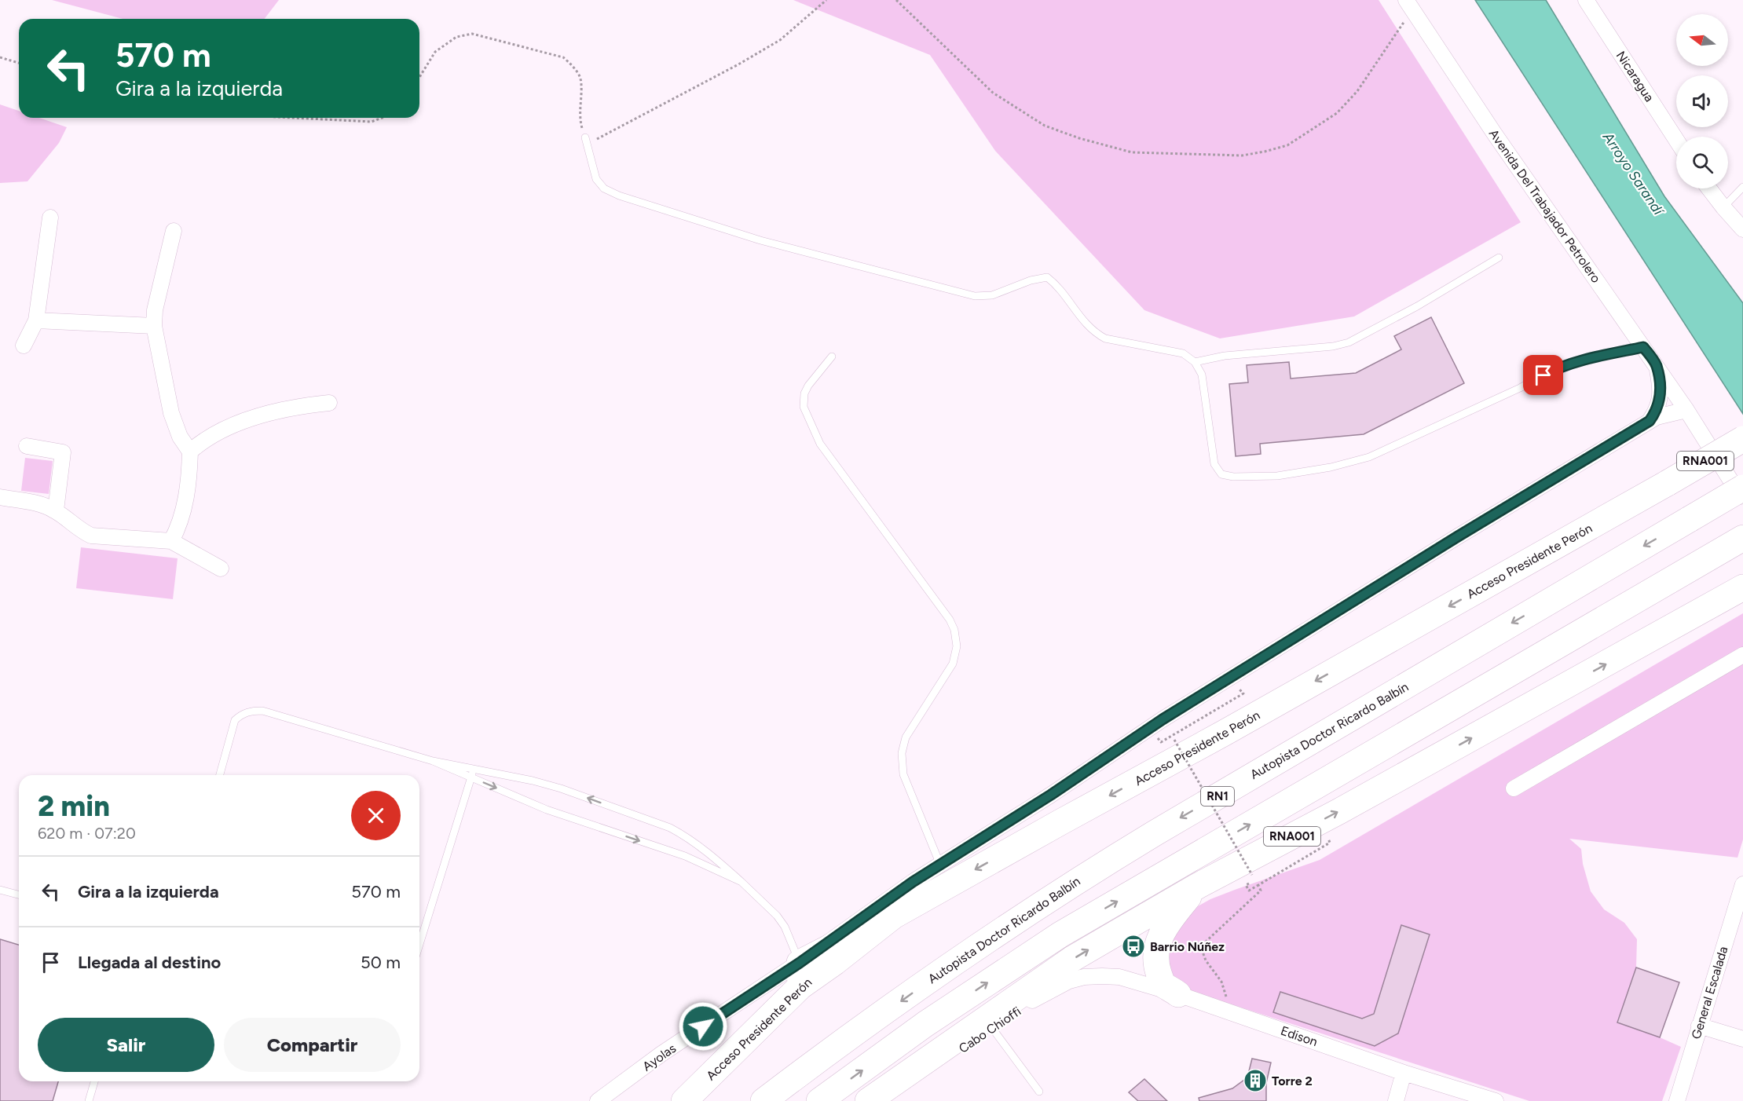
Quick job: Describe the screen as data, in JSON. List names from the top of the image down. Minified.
{"streets":{"highway":["RNA001","Acceso Presidente Perón","Autopista Doctor Ricardo Balbín","RN1"],"street":["Nicaragua","Avenida Del Trabajador Petrolero","General Escalada","Cabo Chioffi","Edison","Ayolas"]},"crossings":[["Avenida Del Trabajador Petrolero","Ayolas"],["Acceso Presidente Perón","Ayolas"],["Cabo Chioffi","Edison"]],"water":["Arroyo Sarandí"],"places":{"bus stop":["Barrio Núñez"],"building":["Torre 2"]},"north":"left","page":{"turn":["570 m","Gira a la izquierda"],"heading":["2 min","620 m · 07:20"],"list":[{"name":"Gira a la izquierda","value":"570 m"},{"name":"Llegada al destino","value":"50 m"}],"buttons":["Salir","Compartir"]}}
